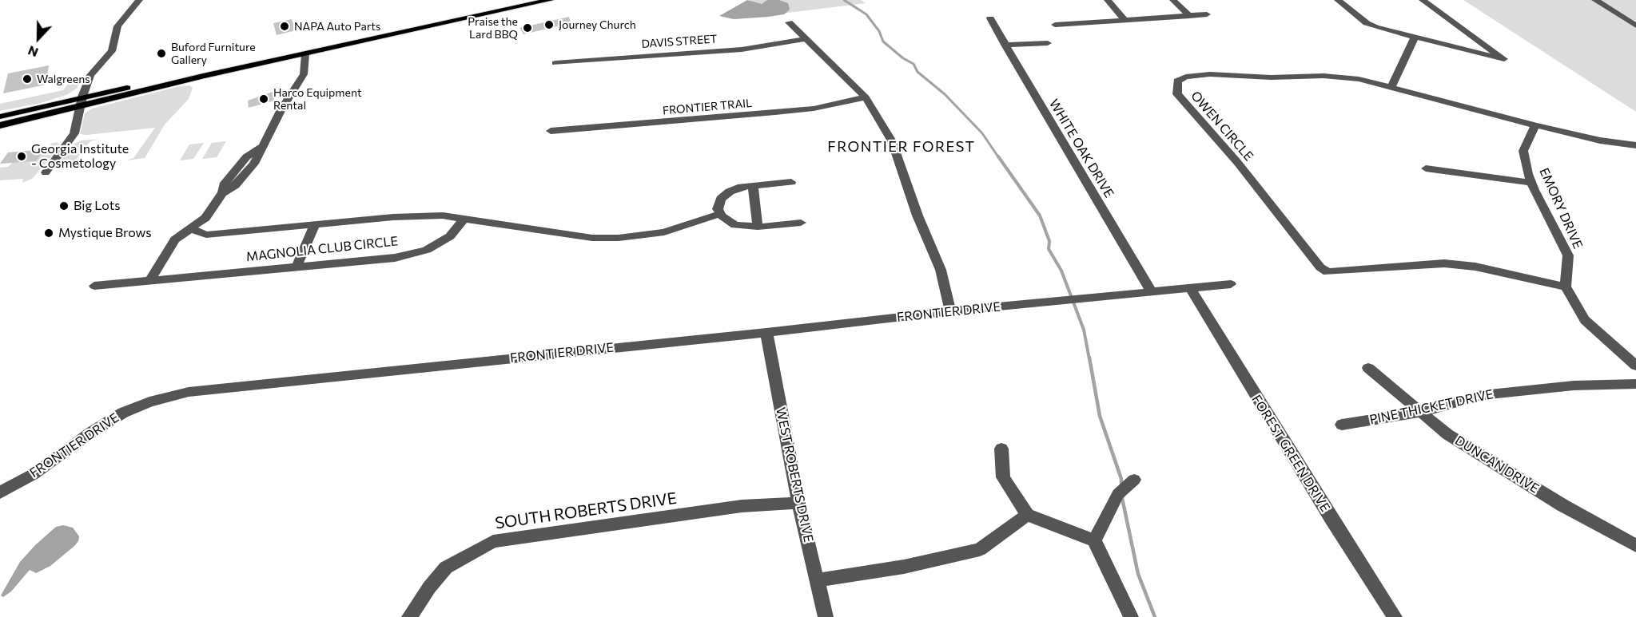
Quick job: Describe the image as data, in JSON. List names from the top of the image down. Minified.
{"streets":{"street":["DAVIS STREET","FRONTIER TRAIL","OWEN CIRCLE","WHITE OAK DRIVE","EMORY DRIVE","MAGNOLIA CLUB CIRCLE","FRONTIER DRIVE","PINE THICKET DRIVE","FOREST GREEN DRIVE","DUNCAN DRIVE","WEST ROBERTS DRIVE","SOUTH ROBERTS DRIVE"]},"crossings":[["OWEN CIRCLE","EMORY DRIVE"],["WHITE OAK DRIVE","FRONTIER DRIVE"],["FRONTIER DRIVE","FOREST GREEN DRIVE"],["FRONTIER DRIVE","WEST ROBERTS DRIVE"],["PINE THICKET DRIVE","DUNCAN DRIVE"],["WEST ROBERTS DRIVE","SOUTH ROBERTS DRIVE"]],"districts":["FRONTIER FOREST"],"places":["Journey Church","NAPA Auto Parts","Praise the Lard BBQ","Buford Furniture Gallery","Walgreens","Harco Equipment Rental","Georgia Institute - Cosmetology","Big Lots","Mystique Brows"],"north":"bottom"}
